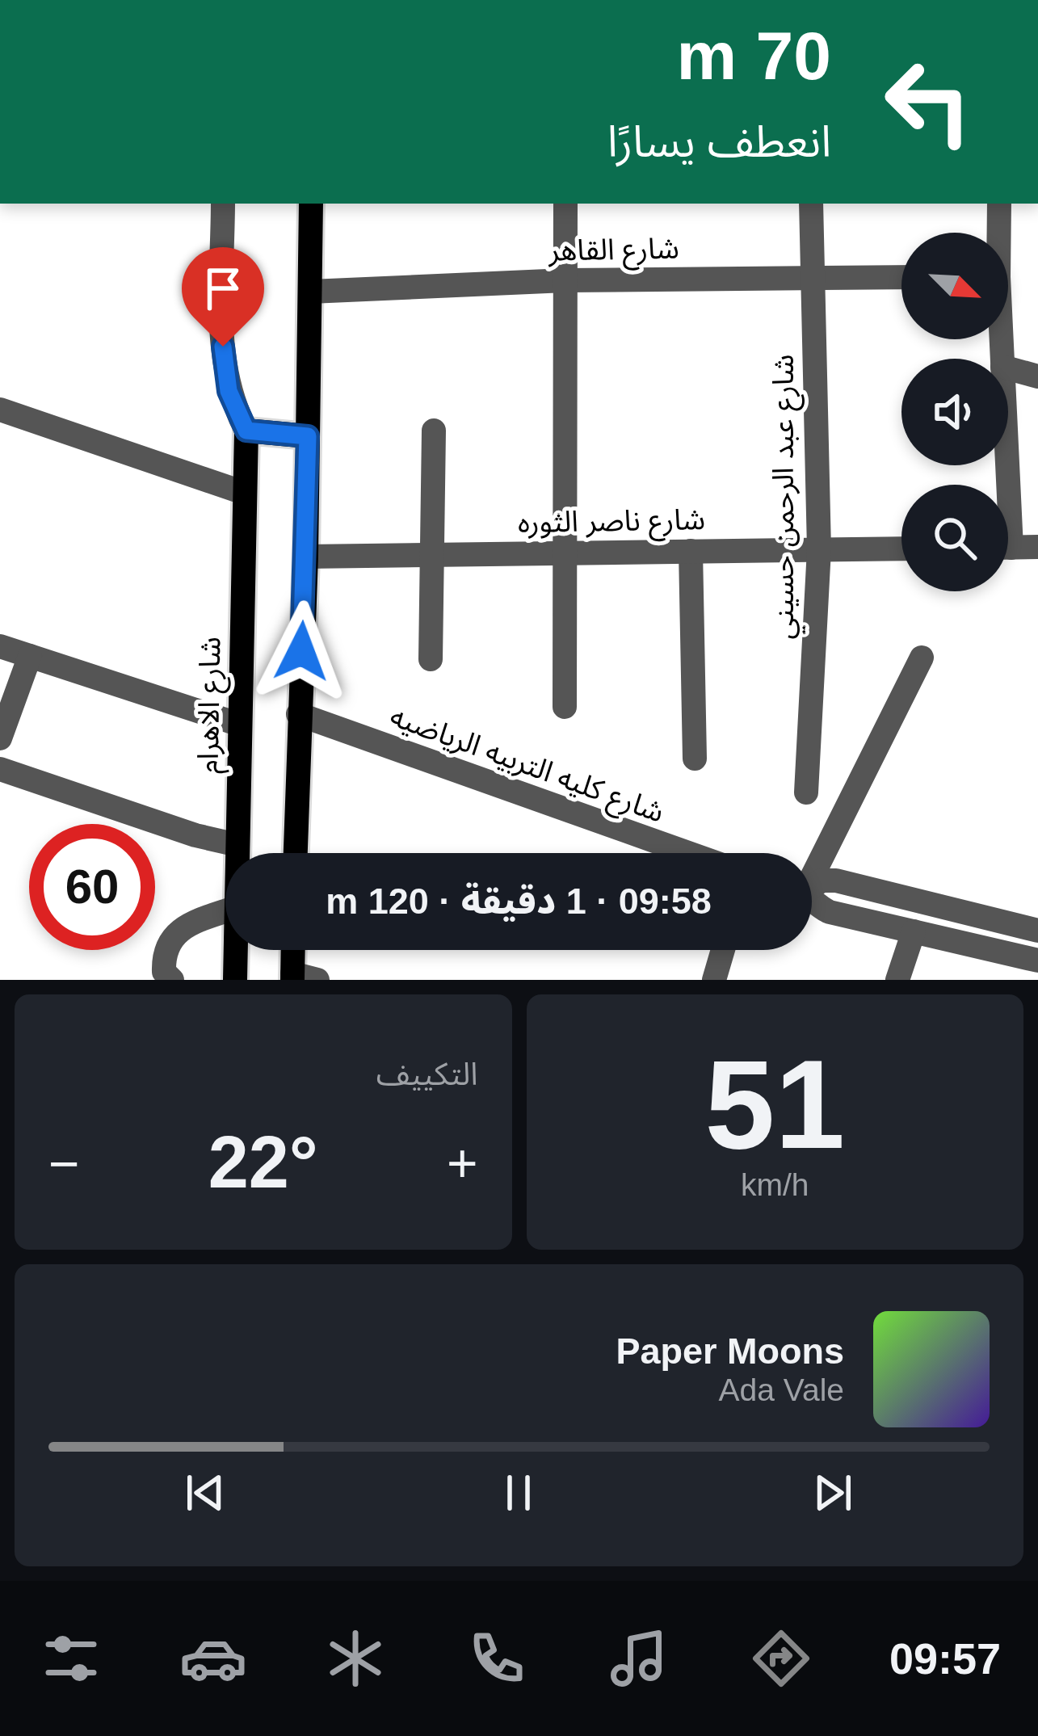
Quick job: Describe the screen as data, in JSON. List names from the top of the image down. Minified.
{"streets":{"main road":["شارع الاهرام"],"street":["شارع القاهر","شارع عبد الرحمن حسيني","شارع ناصر الثوره","شارع كليه التربيه الرياضيه"]},"crossings":[["شارع القاهر","شارع عبد الرحمن حسيني"],["شارع عبد الرحمن حسيني","شارع ناصر الثوره"]],"north":"bottom right","page":{"turn":["70 m","انعطف يسارًا"],"limit":"60","trip":"09:58 · 1 دقيقة · 120 m","tile":[["51","km/h"],"التكييف"],"heat":["−","22°","+"],"song":["Paper Moons","Ada Vale"],"tabs":"09:57"}}
